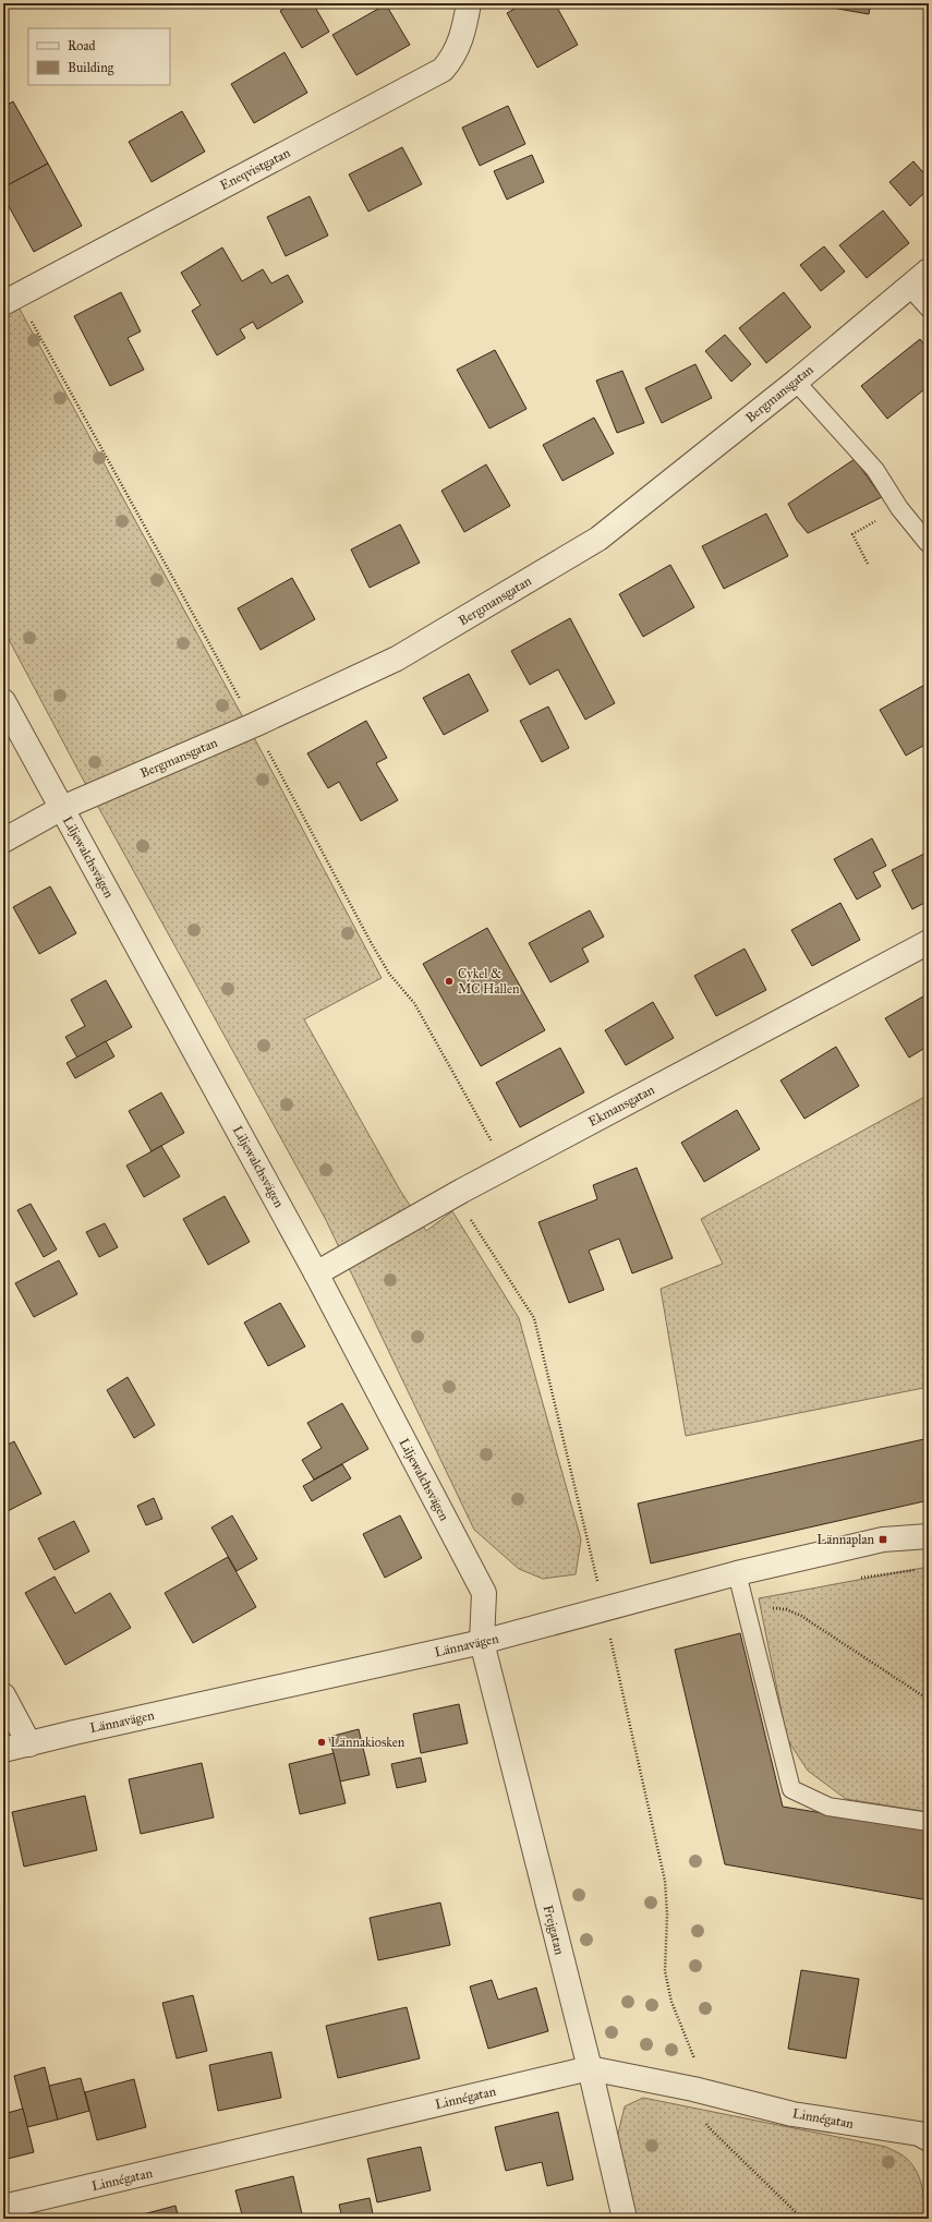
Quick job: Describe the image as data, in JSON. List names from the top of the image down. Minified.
{"streets":{"street":["Eneqvistgatan","Bergmansgatan","Liljewalchsvägen","Ekmansgatan","Lännavägen","Frejgatan","Linnégatan"]},"crossings":[["Bergmansgatan","Liljewalchsvägen"],["Liljewalchsvägen","Ekmansgatan"],["Liljewalchsvägen","Lännavägen"],["Liljewalchsvägen","Frejgatan"],["Lännavägen","Frejgatan"],["Frejgatan","Linnégatan"]],"places":{"other":["Cykel & MC Hallen","Lännakiosken"],"transit":["Lännaplan"]},"legend":["Road","Building"]}
